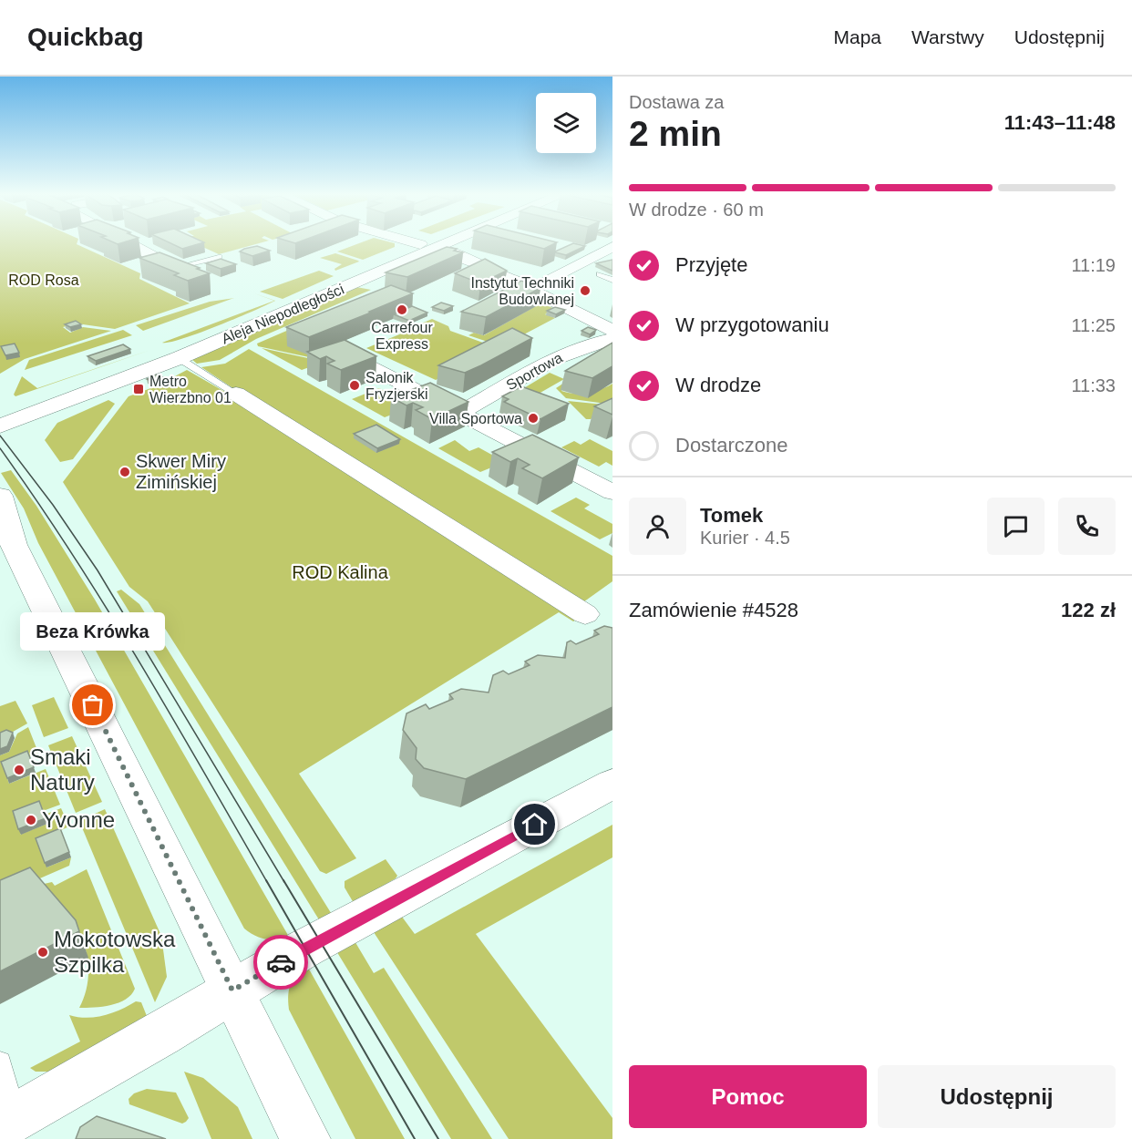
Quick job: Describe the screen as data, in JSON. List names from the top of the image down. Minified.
{"streets":{"main road":["Aleja Niepodległości"],"street":["Sportowa"]},"parks":["ROD Rosa","ROD Kalina"],"places":{"other":["Instytut Techniki Budowlanej","Carrefour Express","Salonik Fryzjerski","Villa Sportowa","Skwer Miry Zimińskiej","Beza Krówka","Smaki Natury","Yvonne","Mokotowska Szpilka"],"transit":["Metro Wierzbno 01"]},"page":{"header":"Quickbag","nav":["Mapa","Warstwy","Udostępnij"],"heading":["2 min","Dostawa za","11:43–11:48"],"panel":["Tomek","Kurier · 4.5","Zamówienie #4528","122 zł"],"bar":"W drodze · 60 m","list":[["Przyjęte","11:19"],["W przygotowaniu","11:25"],["W drodze","11:33"],"Dostarczone"],"bubble":"Beza Krówka","buttons":["Pomoc","Udostępnij"]}}
